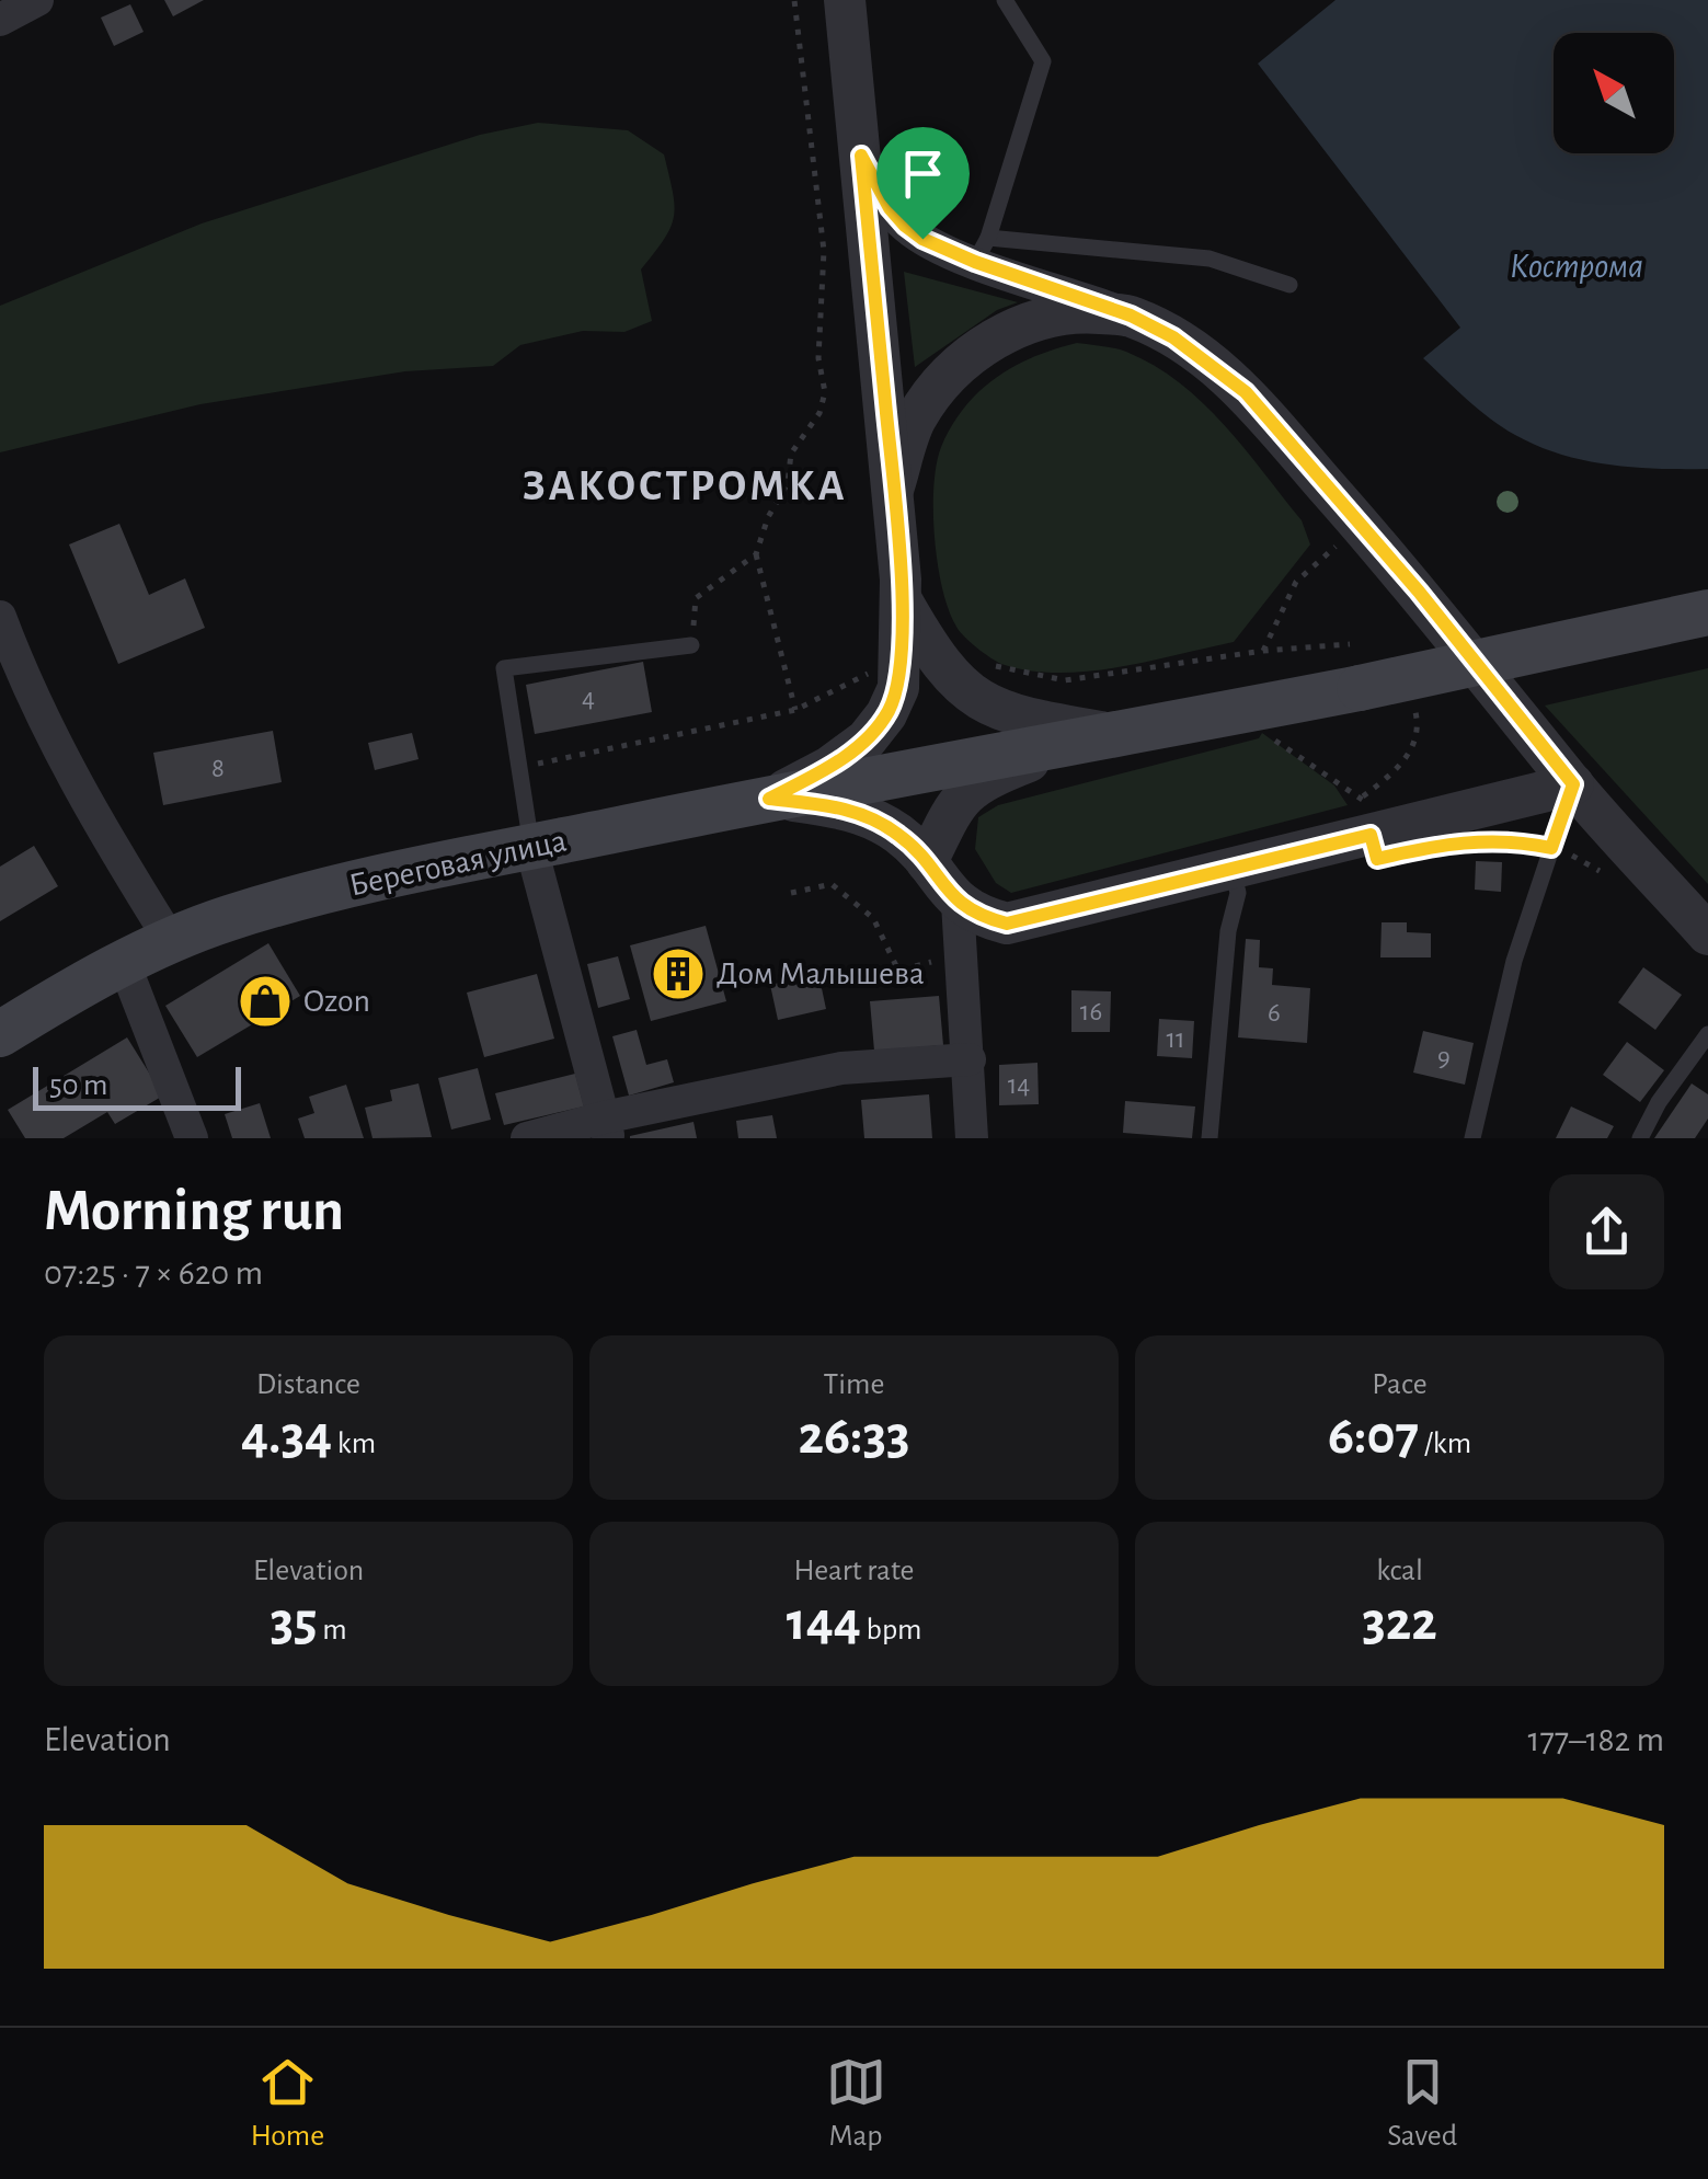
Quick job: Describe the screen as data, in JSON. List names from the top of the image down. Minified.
{"streets":{"main road":["Береговая улица"]},"districts":["ЗАКОСТРОМКА"],"water":["Кострома"],"places":{"building":["Дом Малышева"],"shop":["Ozon"]},"house_numbers":["4","8","16","6","11","9","14"],"scale_bar":"50 m","north":"top left","page":{"scale":"50 m","heading":["Morning run","07:25 · 7 × 620 m"],"stats":[["Distance","4.34 km"],["Time","26:33"],["Pace","6:07 /km"],["Elevation","35 m"],["Heart rate","144 bpm"],["kcal","322"]],"chart":["Elevation","177–182 m"],"tabs":["Home","Map","Saved"]}}
